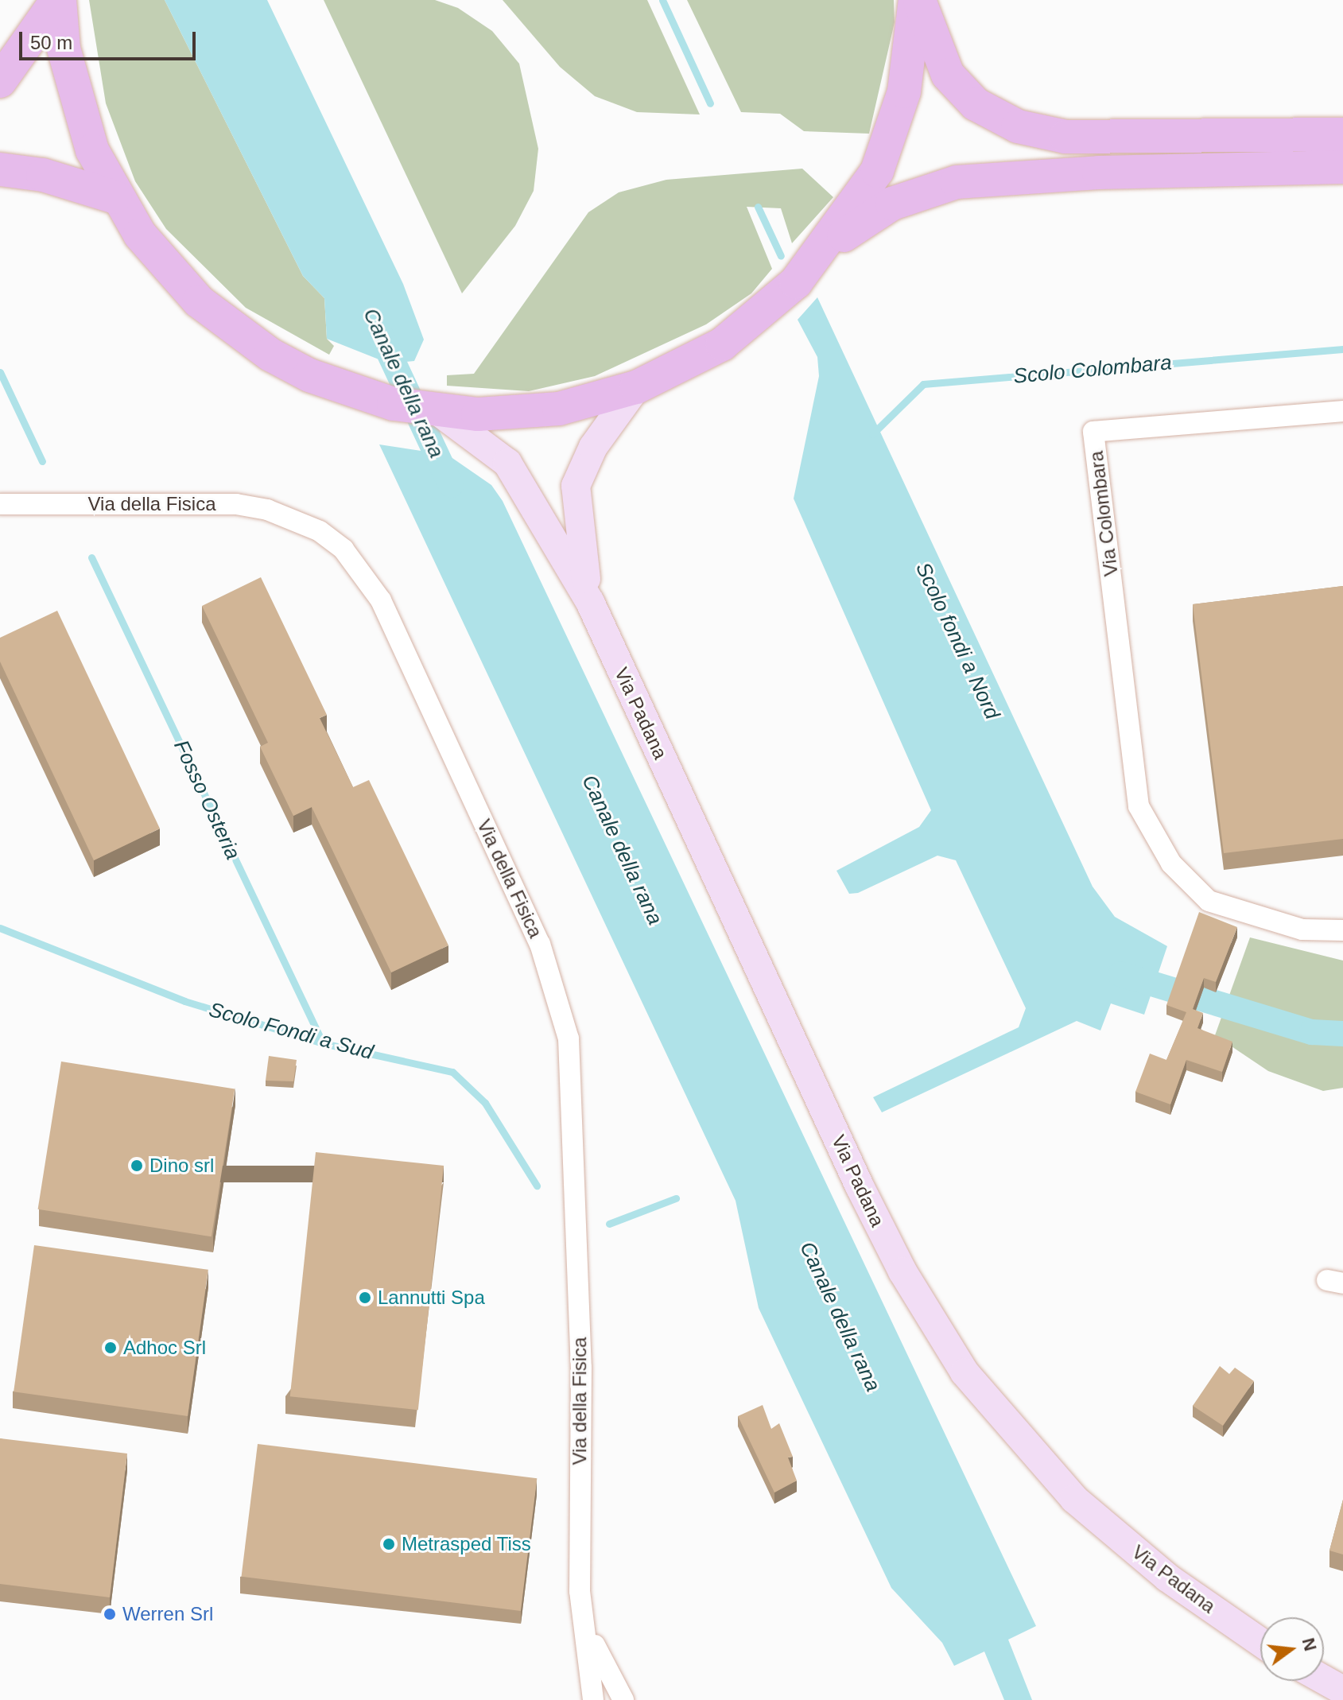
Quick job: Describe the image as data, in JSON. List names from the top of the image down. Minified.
{"streets":{"main road":["Via Padana"],"street":["Via della Fisica","Via Colombara"]},"water":["Scolo Colombara","Canale della rana","Scolo fondi a Nord","Fosso Osteria","Scolo Fondi a Sud"],"places":["Dino srl","Lannutti Spa","Adhoc Srl","Metrasped Tiss","Werren Srl"],"scale_bar":"50 m","north":"right"}
